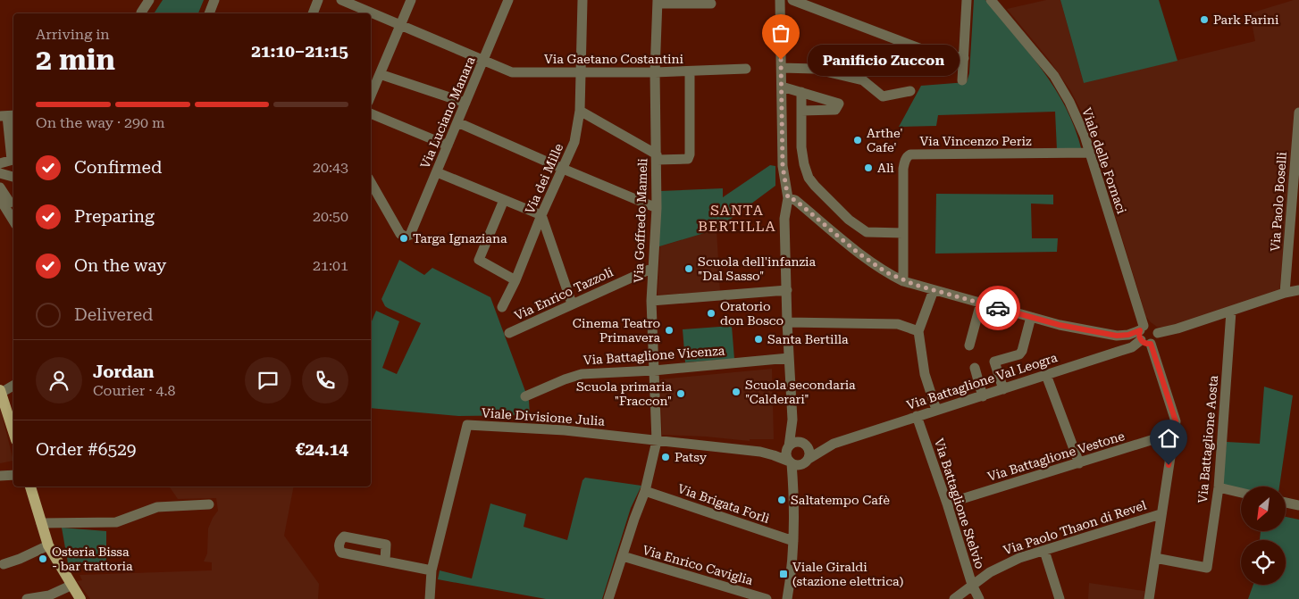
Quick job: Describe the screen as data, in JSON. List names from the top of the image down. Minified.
{"streets":{"street":["Via Gaetano Costantini","Via Luciano Manara","Via Vincenzo Periz","Viale delle Fornaci","Via dei Mille","Via Paolo Boselli","Via Goffredo Mameli","Via Enrico Tazzoli","Via Battaglione Vicenza","Via Battaglione Val Leogra","Viale Divisione Julia","Via Battaglione Aosta","Via Battaglione Vestone","Via Brigata Forlì","Via Battaglione Stelvio","Via Paolo Thaon di Revel","Via Enrico Caviglia"]},"crossings":[["Via Gaetano Costantini","Via Luciano Manara"],["Via Gaetano Costantini","Via dei Mille"],["Via Gaetano Costantini","Via Goffredo Mameli"],["Via Vincenzo Periz","Viale delle Fornaci"],["Viale delle Fornaci","Via Battaglione Val Leogra"],["Viale delle Fornaci","Via Battaglione Aosta"],["Viale delle Fornaci","Via Battaglione Vestone"],["Viale delle Fornaci","Via Paolo Thaon di Revel"],["Via Goffredo Mameli","Via Enrico Tazzoli"],["Via Goffredo Mameli","Via Battaglione Vicenza"],["Via Goffredo Mameli","Viale Divisione Julia"],["Via Goffredo Mameli","Via Brigata Forlì"],["Via Goffredo Mameli","Via Enrico Caviglia"],["Via Battaglione Val Leogra","Viale Divisione Julia"],["Via Battaglione Val Leogra","Via Battaglione Stelvio"],["Via Battaglione Vestone","Via Battaglione Stelvio"],["Via Battaglione Stelvio","Via Paolo Thaon di Revel"]],"districts":["SANTA BERTILLA"],"places":{"other":["Park Farini","Panificio Zuccon","Arthe' Cafe'","Alì","Targa Ignaziana","Scuola dell'infanzia \"Dal Sasso\"","Oratorio don Bosco","Cinema Teatro Primavera","Santa Bertilla","Scuola secondaria \"Calderari\"","Scuola primaria \"Fraccon\"","Patsy","Saltatempo Cafè","Osteria Bissa - bar trattoria"],"transit":["Viale Giraldi (stazione elettrica)"]},"north":"bottom left","page":{"heading":["2 min","Arriving in","21:10–21:15"],"panel":["Jordan","Courier · 4.8","Order #6529","€24.14"],"bubble":"Panificio Zuccon","bar":"On the way · 290 m","list":[["Confirmed","20:43"],["Preparing","20:50"],["On the way","21:01"],"Delivered"]}}
